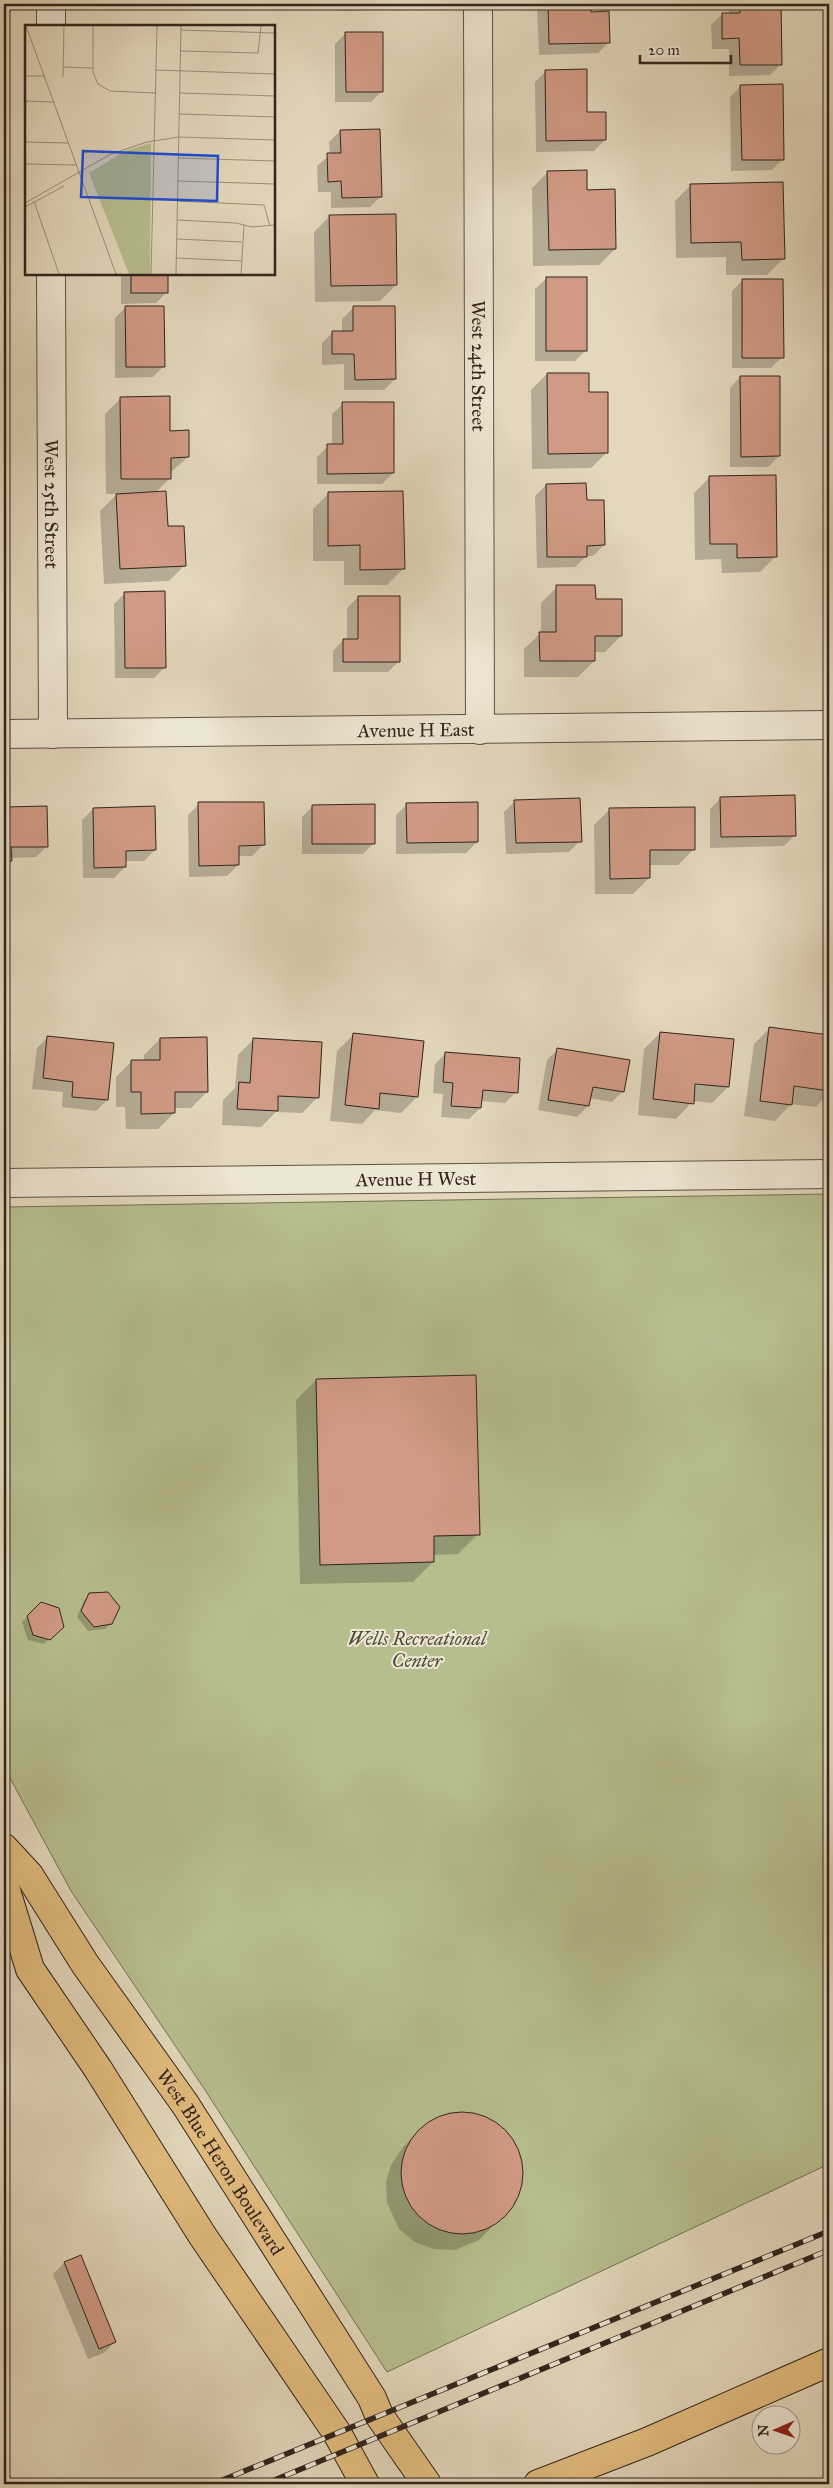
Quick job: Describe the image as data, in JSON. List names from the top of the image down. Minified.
{"streets":{"main road":["West Blue Heron Boulevard"],"street":["West 24th Street","West 25th Street","Avenue H East","Avenue H West"]},"crossings":[["West 24th Street","Avenue H East"],["West 25th Street","Avenue H East"]],"parks":["Wells Recreational Center"],"scale_bar":"20 m","north":"left"}
